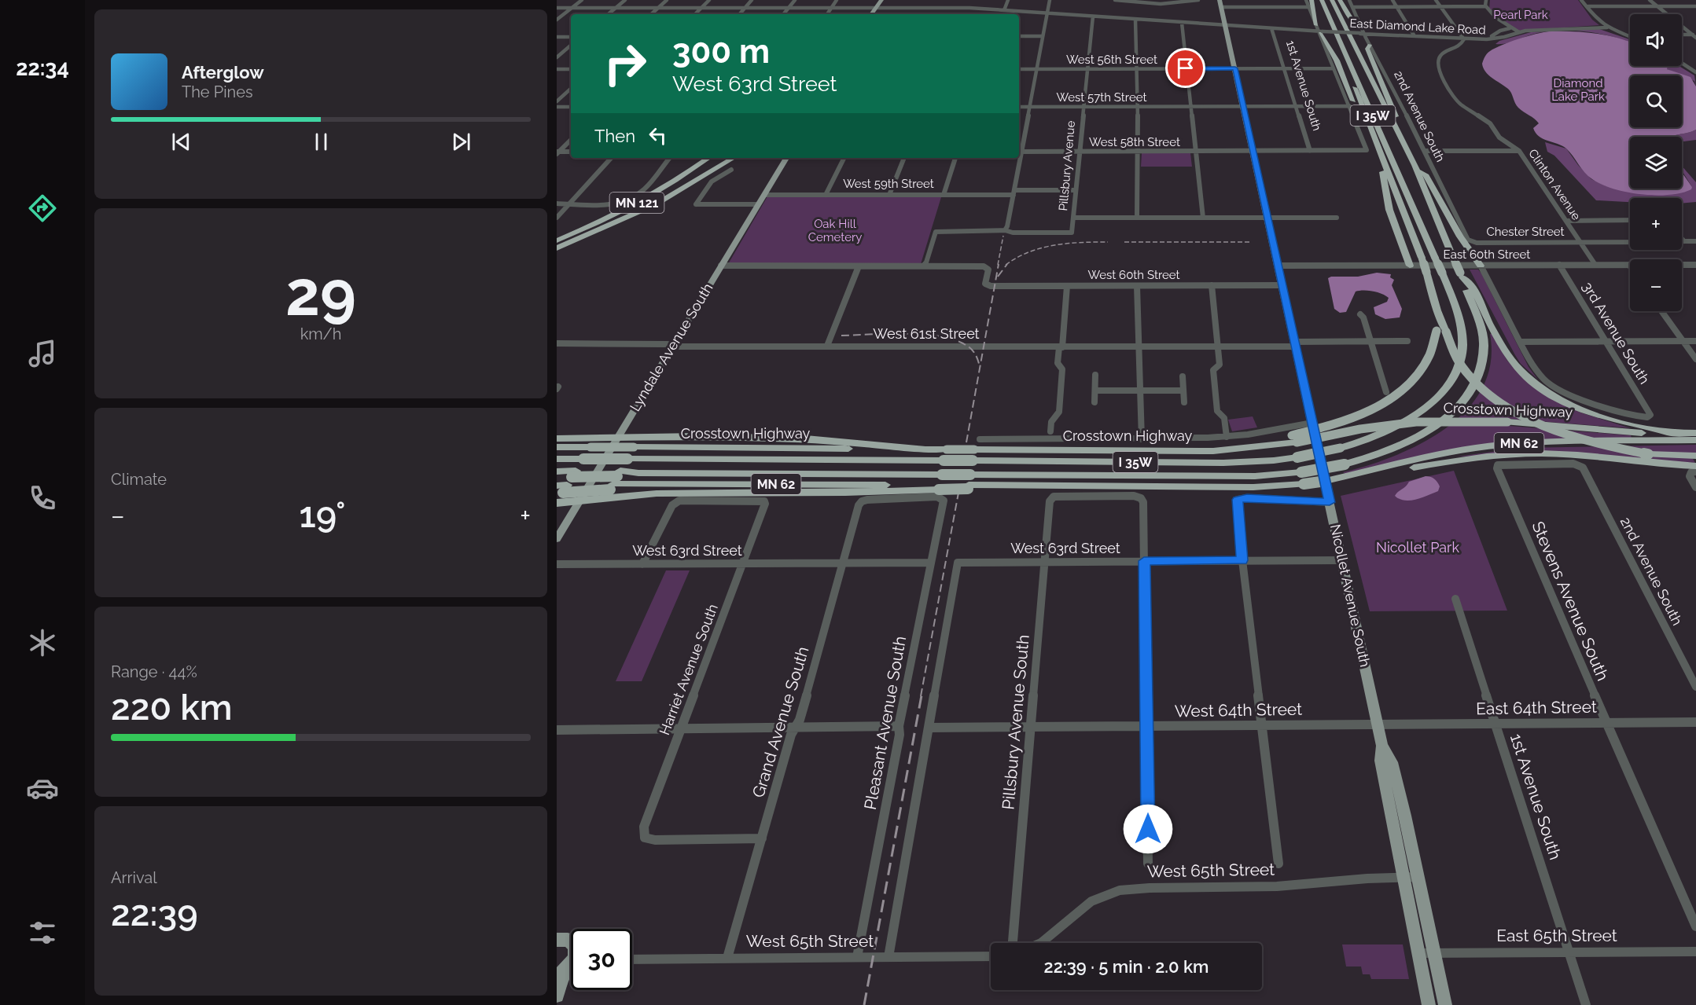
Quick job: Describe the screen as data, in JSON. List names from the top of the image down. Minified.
{"streets":{"highway":["I 35W","MN 121","Crosstown Highway","MN 62"],"main road":["Lyndale Avenue South","Nicollet Avenue South"],"street":["East Diamond Lake Road","West 56th Street","1st Avenue South","West 57th Street","2nd Avenue South","West 58th Street","Pillsbury Avenue","West 59th Street","Clinton Avenue","Chester Street","East 60th Street","West 60th Street","3rd Avenue South","West 61st Street","West 63rd Street","Stevens Avenue South","Harriet Avenue South","East 64th Street","West 64th Street","Grand Avenue South","Pillsbury Avenue South","Pleasant Avenue South","West 65th Street","East 65th Street"]},"crossings":[["East Diamond Lake Road","1st Avenue South"],["East Diamond Lake Road","2nd Avenue South"],["East Diamond Lake Road","Pillsbury Avenue"],["East Diamond Lake Road","Clinton Avenue"],["East Diamond Lake Road","Nicollet Avenue South"],["West 56th Street","1st Avenue South"],["West 56th Street","Pillsbury Avenue"],["West 56th Street","Nicollet Avenue South"],["1st Avenue South","West 57th Street"],["1st Avenue South","West 58th Street"],["1st Avenue South","East 64th Street"],["1st Avenue South","East 65th Street"],["West 57th Street","West 58th Street"],["West 57th Street","Pillsbury Avenue"],["West 57th Street","Nicollet Avenue South"],["I 35W","MN 62"],["I 35W","Grand Avenue South"],["I 35W","Pleasant Avenue South"],["2nd Avenue South","Chester Street"],["2nd Avenue South","Stevens Avenue South"],["West 58th Street","Pillsbury Avenue"],["West 58th Street","Nicollet Avenue South"],["Pillsbury Avenue","West 59th Street"],["West 59th Street","Lyndale Avenue South"],["Clinton Avenue","Chester Street"],["Clinton Avenue","East 60th Street"],["East 60th Street","3rd Avenue South"],["East 60th Street","Nicollet Avenue South"],["West 60th Street","Nicollet Avenue South"],["West 61st Street","Lyndale Avenue South"],["West 61st Street","Nicollet Avenue South"],["MN 62","Grand Avenue South"],["MN 62","Pleasant Avenue South"],["West 63rd Street","Nicollet Avenue South"],["West 63rd Street","Harriet Avenue South"],["West 63rd Street","West 64th Street"],["West 63rd Street","Grand Avenue South"],["West 63rd Street","Pillsbury Avenue South"],["West 63rd Street","Pleasant Avenue South"],["Nicollet Avenue South","East 64th Street"],["Nicollet Avenue South","West 64th Street"],["Nicollet Avenue South","West 65th Street"],["Nicollet Avenue South","East 65th Street"],["Stevens Avenue South","East 64th Street"],["Harriet Avenue South","Grand Avenue South"],["East 64th Street","West 64th Street"],["West 64th Street","Pillsbury Avenue South"],["Grand Avenue South","Pleasant Avenue South"],["Grand Avenue South","West 65th Street"],["Pleasant Avenue South","West 65th Street"]],"parks":["Pearl Park","Diamond Lake Park","Oak Hill Cemetery","Nicollet Park"],"page":{"tabs":"22:34","map_buttons":["+","−"],"turn":["300 m","West 63rd Street"],"song":["Afterglow","The Pines"],"then":"Then","tile":[["29","km/h"],"Climate",["Range · 44%","220 km"],["Arrival","22:39"]],"heat":["−","19°","+"],"limit":"30","trip":"22:39 · 5 min · 2.0 km"}}
